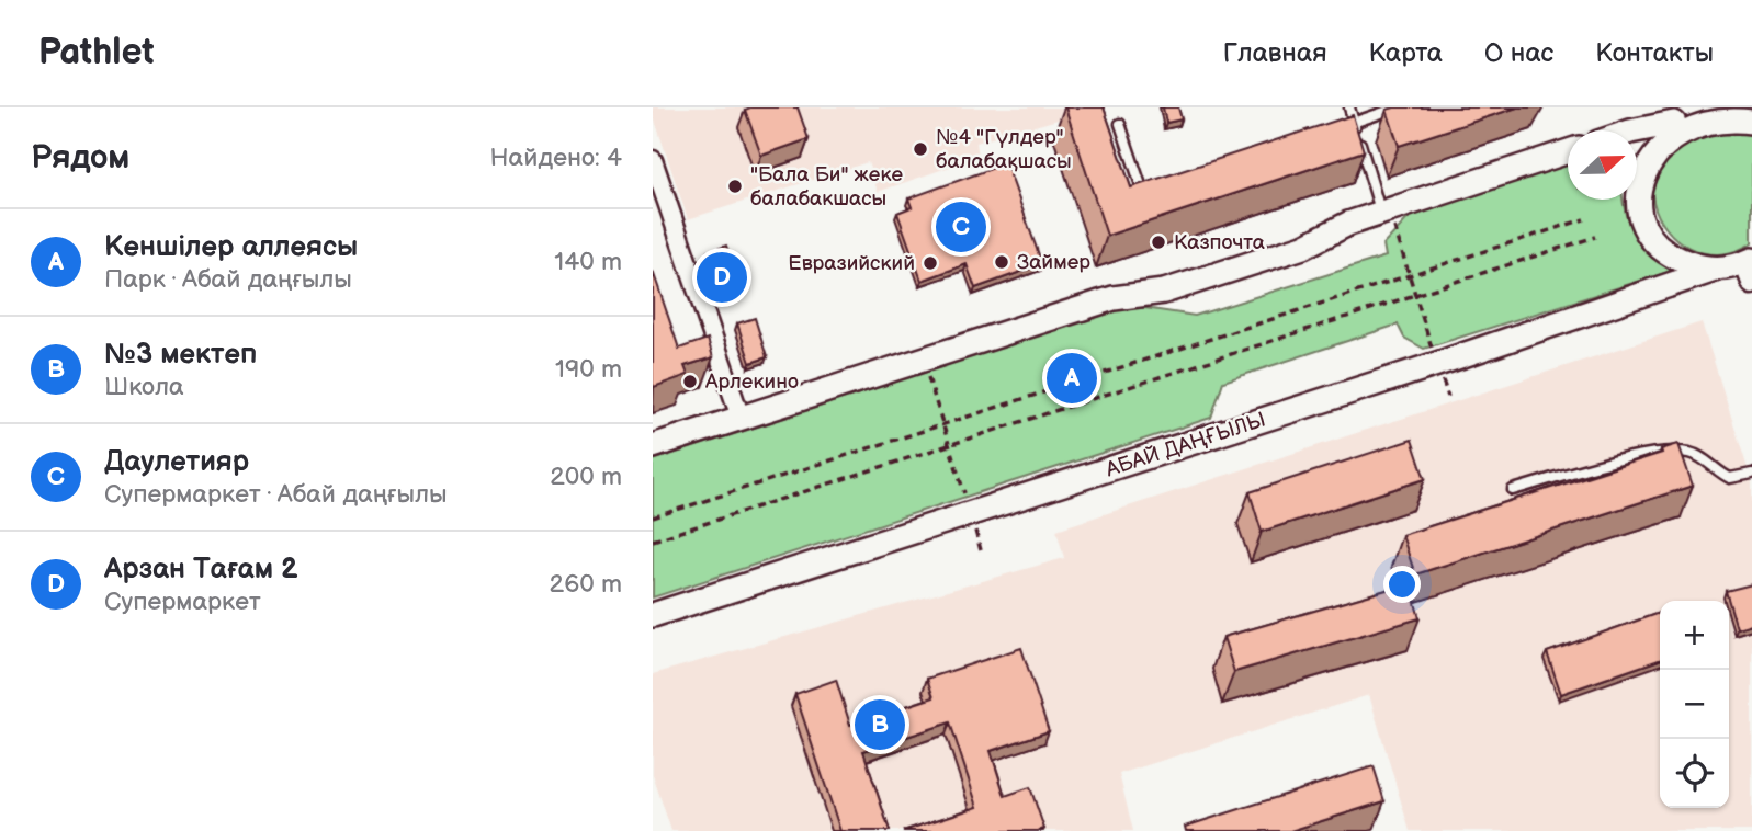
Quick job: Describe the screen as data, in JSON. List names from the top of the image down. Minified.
{"streets":{"street":["АБАЙ ДАҢҒЫЛЫ"]},"places":["№4 \"Гүлдер\" балабақшасы","\"Бала Би\" жеке балабакшасы","Казпочта","Займер","Евразийский","Арлекино"],"north":"right","page":{"header":"Pathlet","nav":["Главная","Карта","О нас","Контакты"],"heading":["Рядом","Найдено: 4"],"pins":["C","D","A","B"],"list":[{"mark":"A","name":"Кеншілер аллеясы","note":"Парк · Абай даңғылы","value":"140 m"},{"mark":"B","name":"№3 мектеп","note":"Школа","value":"190 m"},{"mark":"C","name":"Даулетияр","note":"Супермаркет · Абай даңғылы","value":"200 m"},{"mark":"D","name":"Арзан Тағам 2","note":"Супермаркет","value":"260 m"}],"map_buttons":["+","−"]}}
